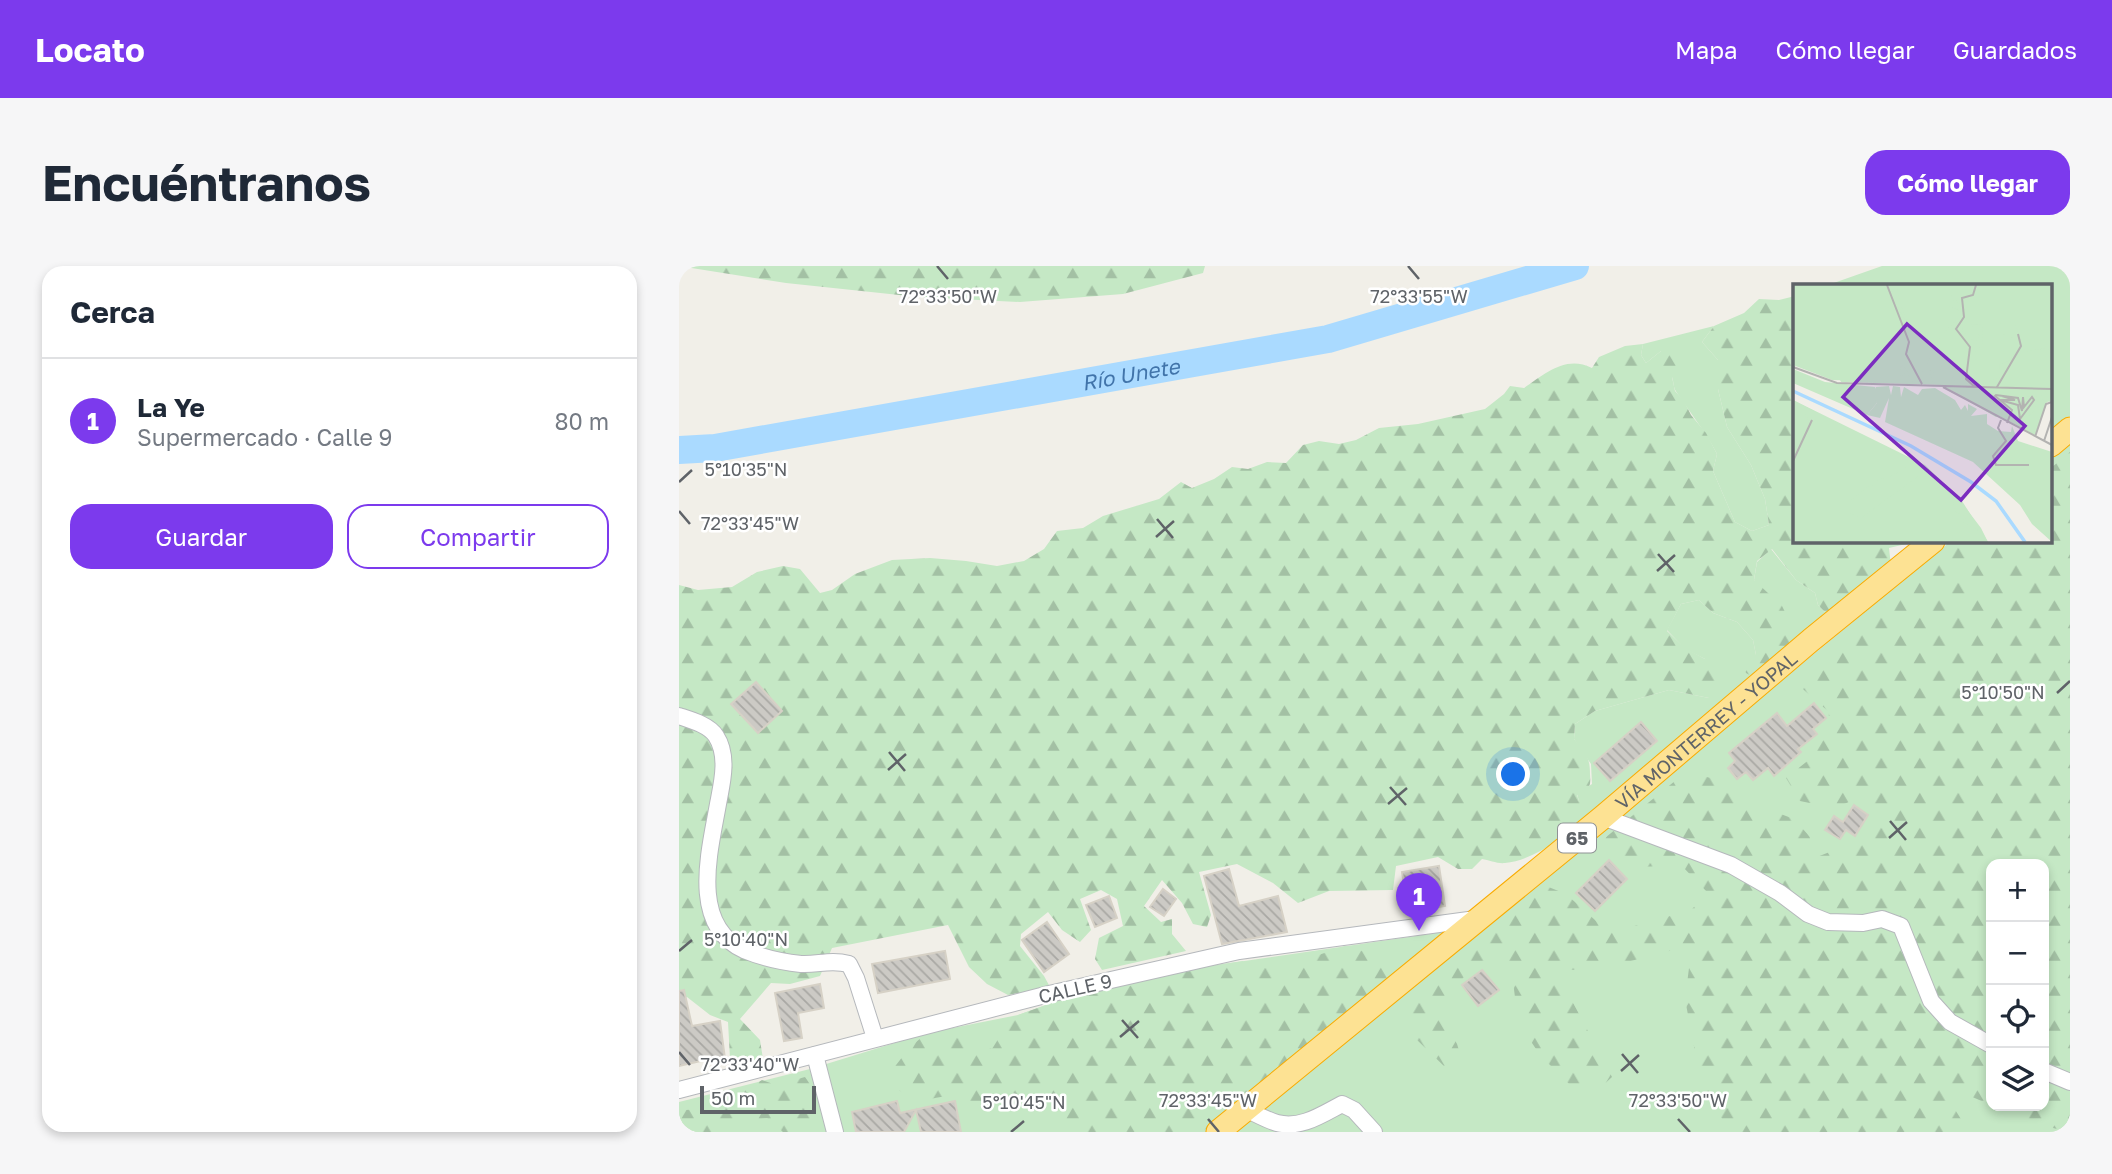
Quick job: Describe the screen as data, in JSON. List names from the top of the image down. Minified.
{"streets":{"highway":["VÍA MONTERREY - YOPAL","65"]},"water":["Río Unete"],"scale_bar":"50 m","page":{"header":"Locato","nav":["Mapa","Cómo llegar","Guardados"],"buttons":["Cómo llegar",["Guardar","Compartir"]],"title":"Encuéntranos","heading":"Cerca","list":[{"mark":"1","name":"La Ye","note":"Supermercado · Calle 9","value":"80 m"}],"map_buttons":["+","−"],"pins":"1","scale":"50 m"},"coordinates":["72°33'50\"W","72°33'55\"W","5°10'35\"N","72°33'45\"W","5°10'50\"N","5°10'40\"N","72°33'40\"W","5°10'45\"N"]}
